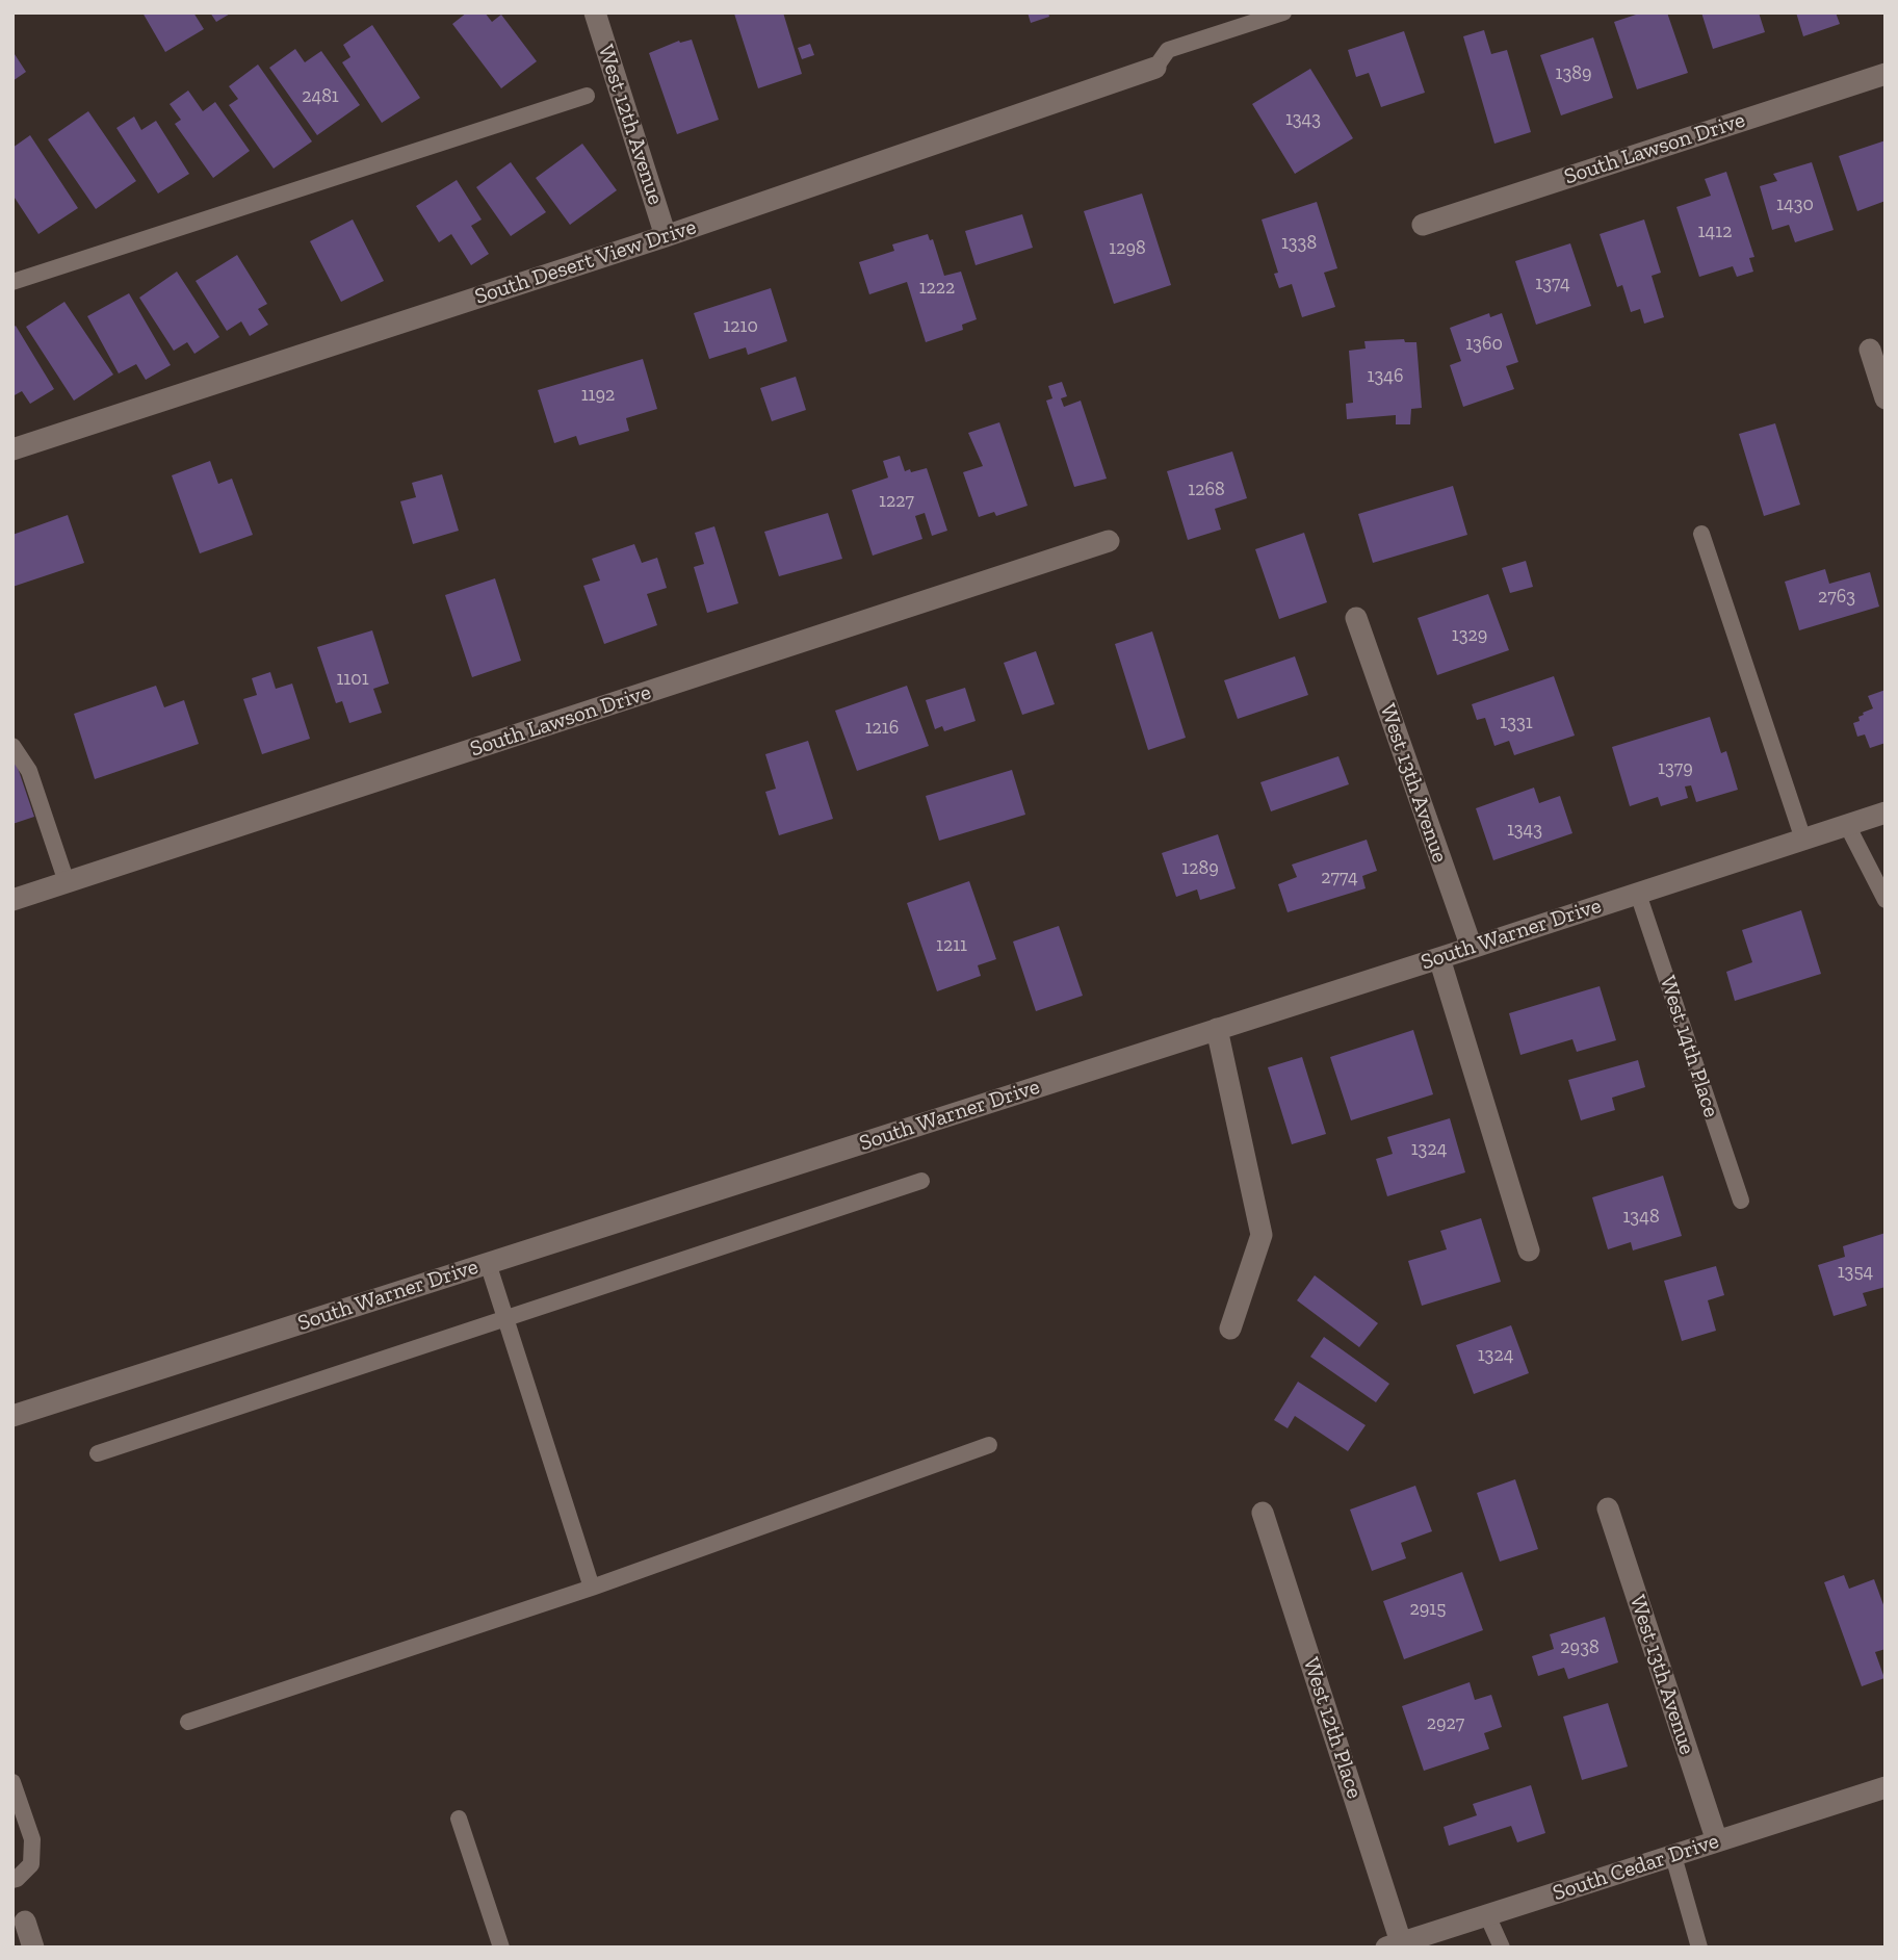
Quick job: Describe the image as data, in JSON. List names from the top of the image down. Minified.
{"streets":{"street":["West 12th Avenue","South Lawson Drive","South Desert View Drive","West 13th Avenue","South Warner Drive","West 12th Place","South Cedar Drive"],"lane":["West 14th Place"]},"crossings":[["West 12th Avenue","South Desert View Drive"],["West 13th Avenue","South Warner Drive"],["West 13th Avenue","South Cedar Drive"],["South Warner Drive","West 14th Place"],["West 12th Place","South Cedar Drive"]],"house_numbers":["1389","2481","1343","1430","1412","1338","1298","1374","1222","1210","1360","1346","1192","1268","1227","2763","1329","1101","1331","1216","1379","1343","1289","2774","1211","1324","1348","1354","1324","2915","2938","2927"]}
